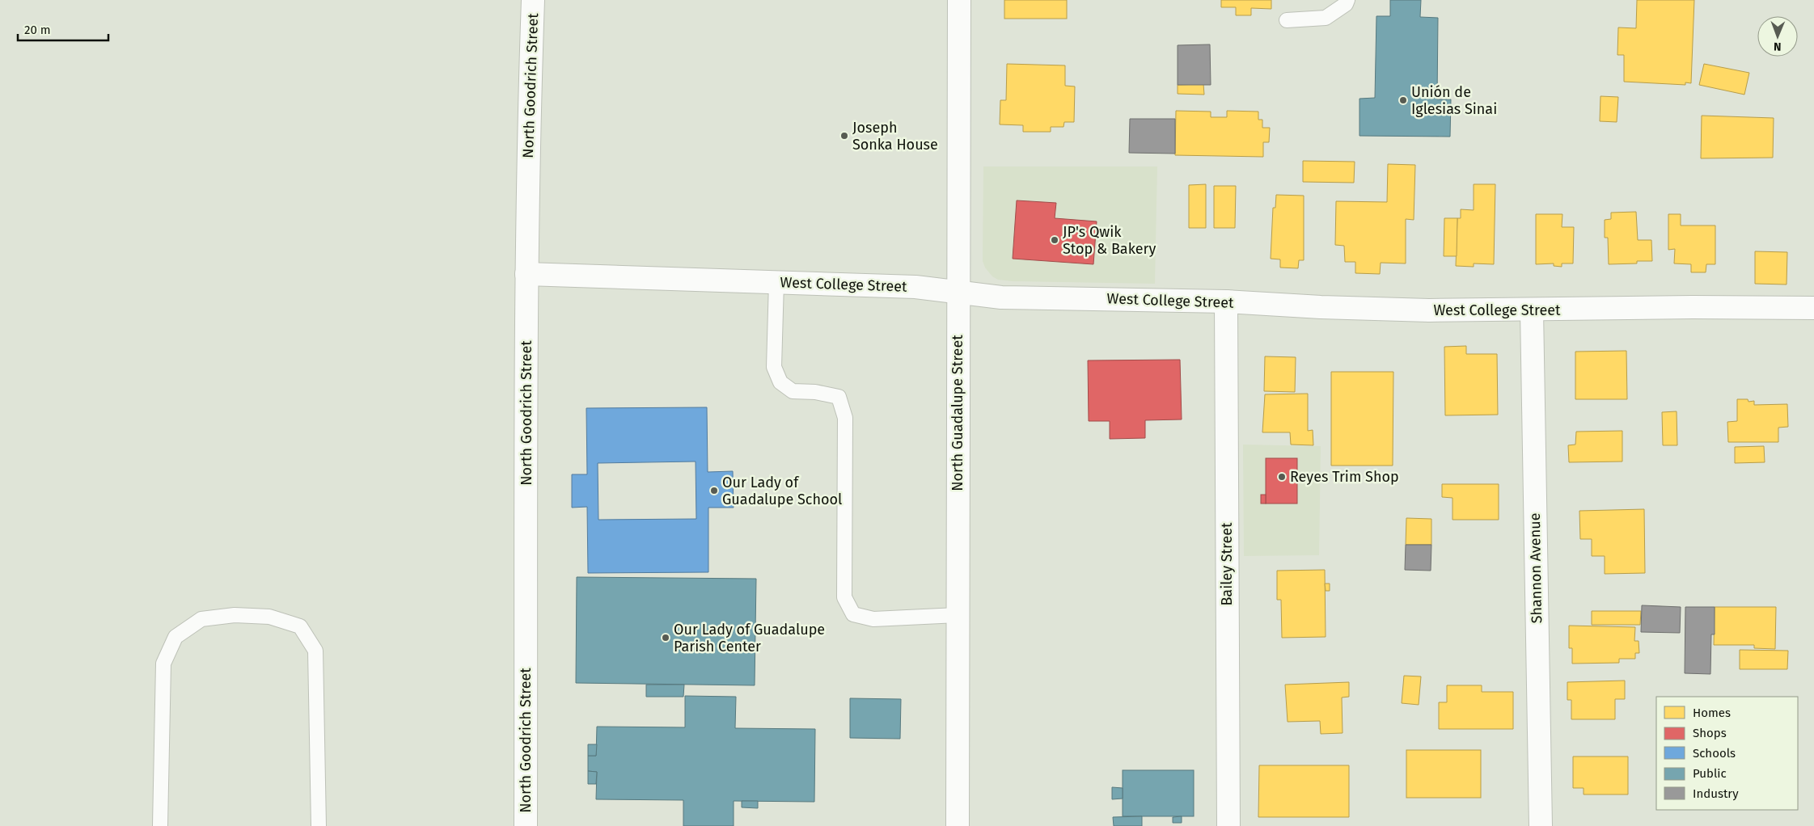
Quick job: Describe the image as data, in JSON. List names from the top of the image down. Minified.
{"streets":{"street":["North Goodrich Street","West College Street","North Guadalupe Street","Bailey Street","Shannon Avenue"]},"crossings":[["North Goodrich Street","West College Street"],["West College Street","North Guadalupe Street"],["West College Street","Bailey Street"],["West College Street","Shannon Avenue"]],"places":["Unión de Iglesias Sinai","Joseph Sonka House","JP's Qwik Stop & Bakery","Reyes Trim Shop","Our Lady of Guadalupe School","Our Lady of Guadalupe Parish Center"],"legend":["Homes","Shops","Schools","Public","Industry"],"scale_bar":"20 m","north":"bottom"}
